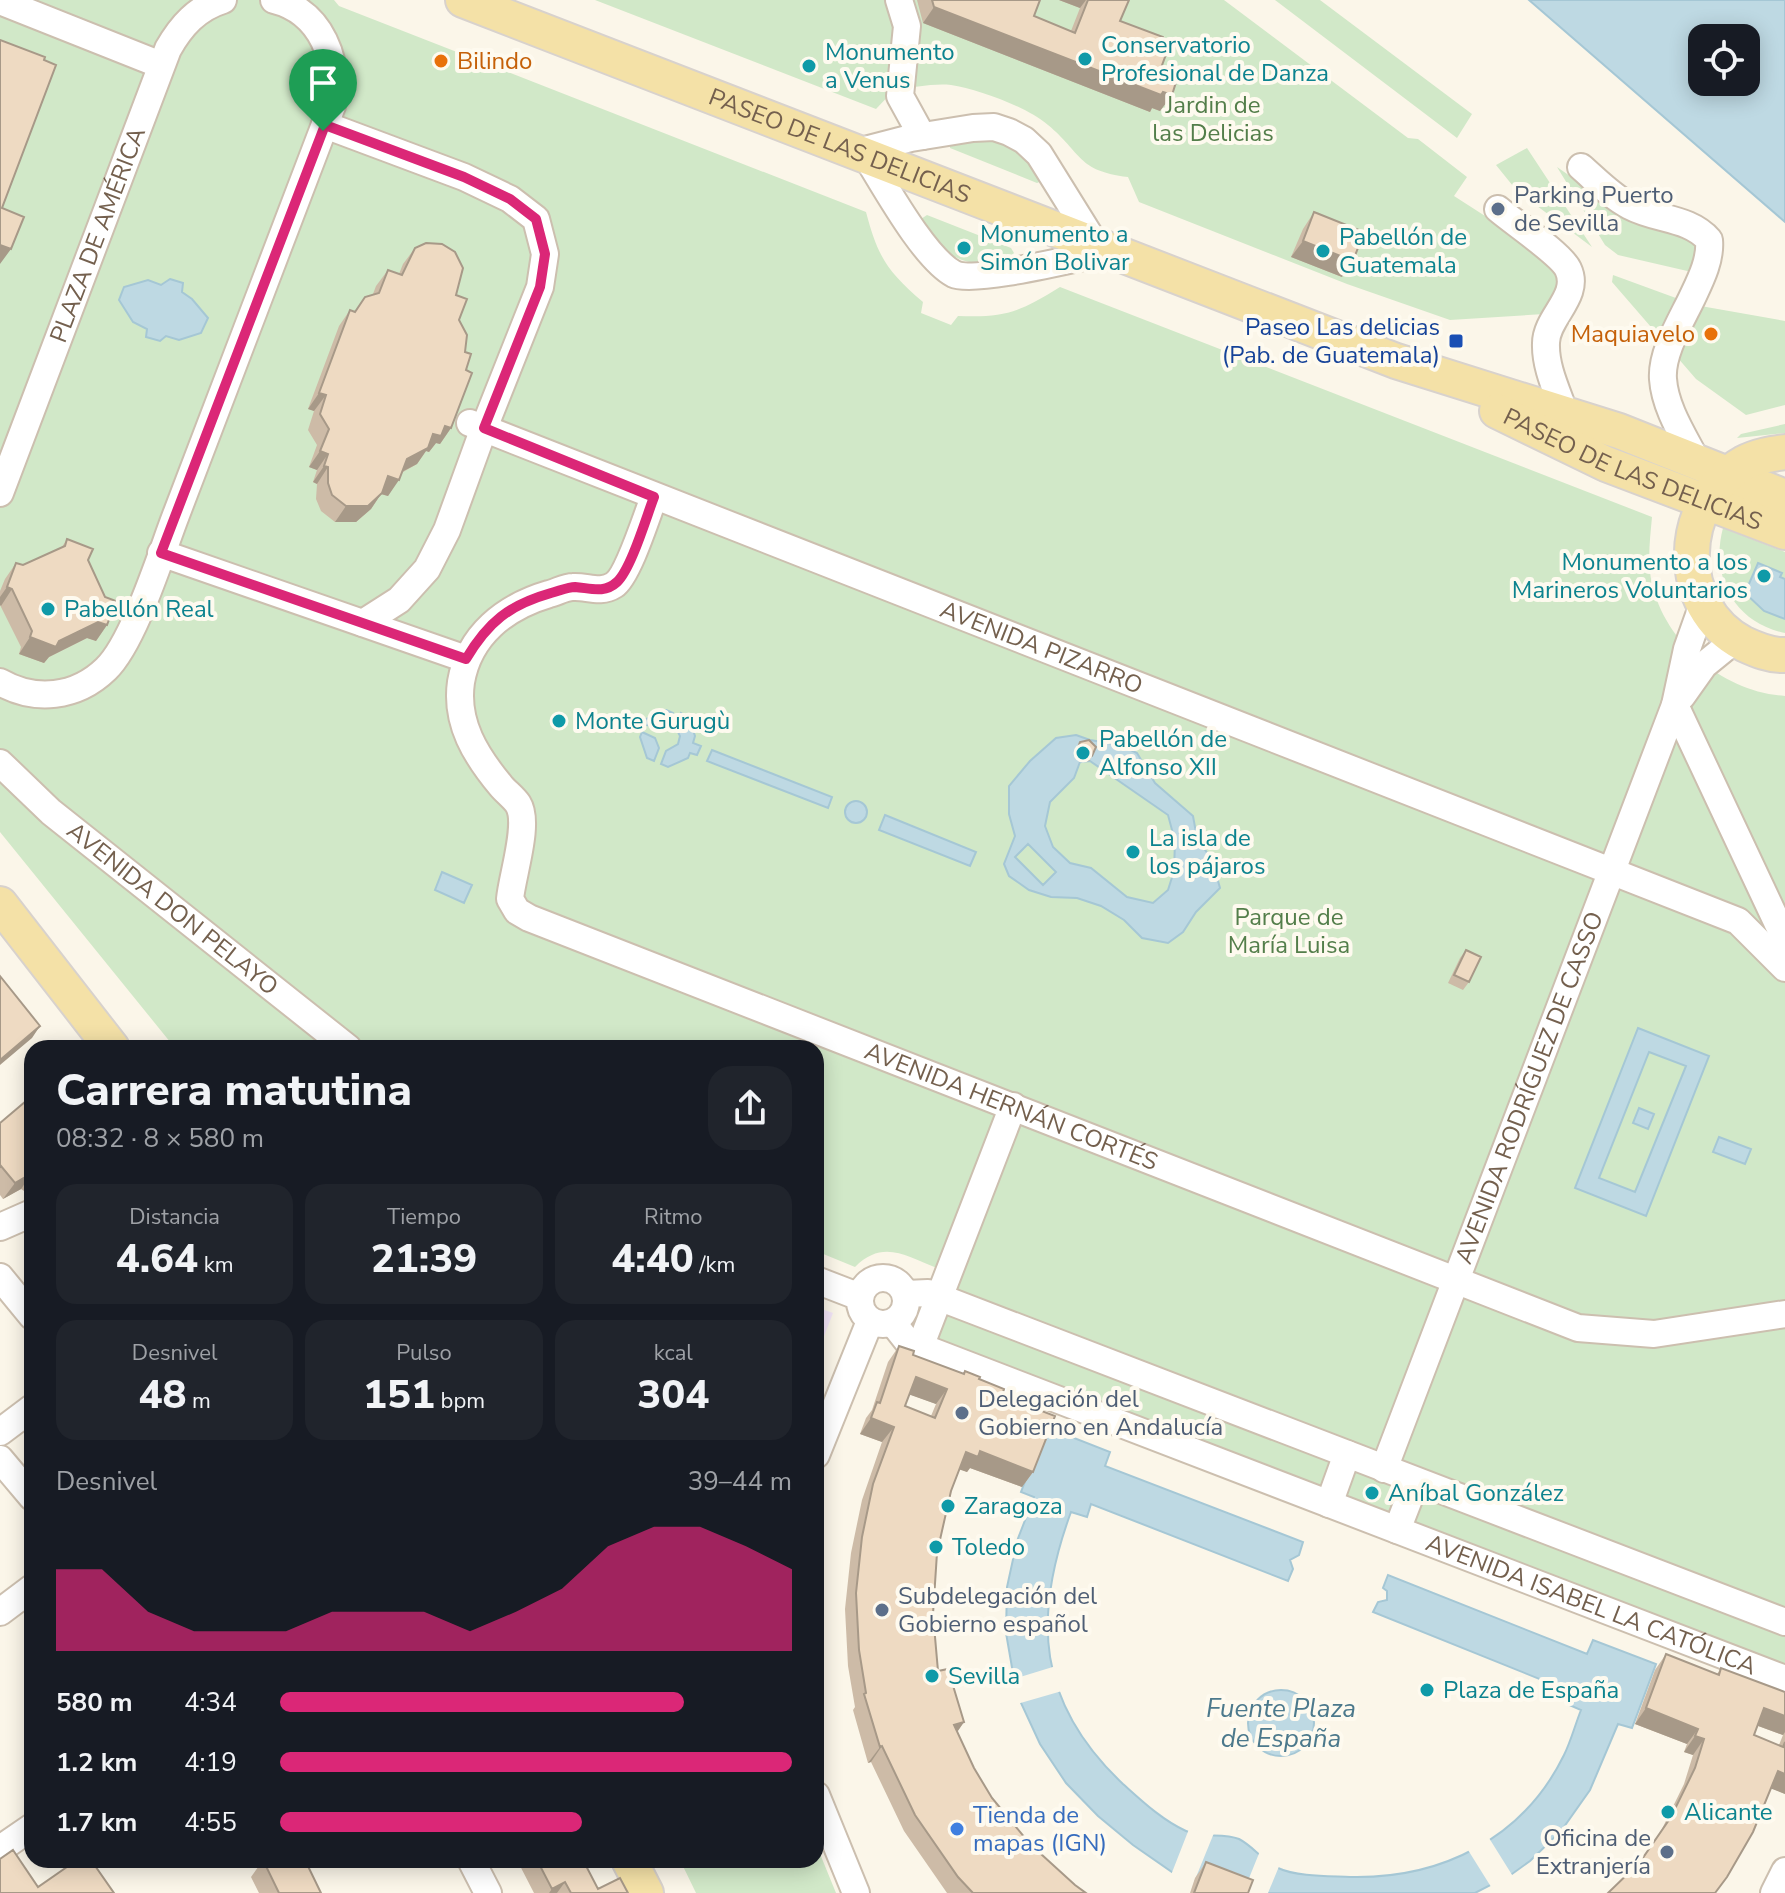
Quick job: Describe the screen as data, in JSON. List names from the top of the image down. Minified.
{"streets":{"main road":["PASEO DE LAS DELICIAS"],"street":["PLAZA DE AMÉRICA","AVENIDA PIZARRO","AVENIDA DON PELAYO","AVENIDA RODRÍGUEZ DE CASSO","AVENIDA HERNÁN CORTÉS","AVENIDA ISABEL LA CATÓLICA"]},"crossings":[["AVENIDA PIZARRO","AVENIDA RODRÍGUEZ DE CASSO"],["AVENIDA RODRÍGUEZ DE CASSO","AVENIDA HERNÁN CORTÉS"]],"water":["Fuente Plaza de España"],"parks":["Jardin de las Delicias","Parque de María Luisa"],"places":{"other":["Conservatorio Profesional de Danza","Bilindo","Monumento a Venus","Parking Puerto de Sevilla","Monumento a Simón Bolivar","Pabellón de Guatemala","Maquiavelo","Monumento a los Marineros Voluntarios","Pabellón Real","Monte Gurugù","Pabellón de Alfonso XII","La isla de los pájaros","Delegación del Gobierno en Andalucía","Aníbal González","Zaragoza","Toledo","Subdelegación del Gobierno español","Sevilla","Plaza de España","Alicante","Tienda de mapas (IGN)","Oficina de Extranjería"],"transit":["Paseo Las delicias (Pab. de Guatemala)"]},"page":{"heading":["Carrera matutina","08:32 · 8 × 580 m"],"stats":[["Distancia","4.64 km"],["Tiempo","21:39"],["Ritmo","4:40 /km"],["Desnivel","48 m"],["Pulso","151 bpm"],["kcal","304"]],"chart":["Desnivel","39–44 m"],"list":[{"name":"580 m","note":"4:34"},{"name":"1.2 km","note":"4:19"},{"name":"1.7 km","note":"4:55"}]}}
